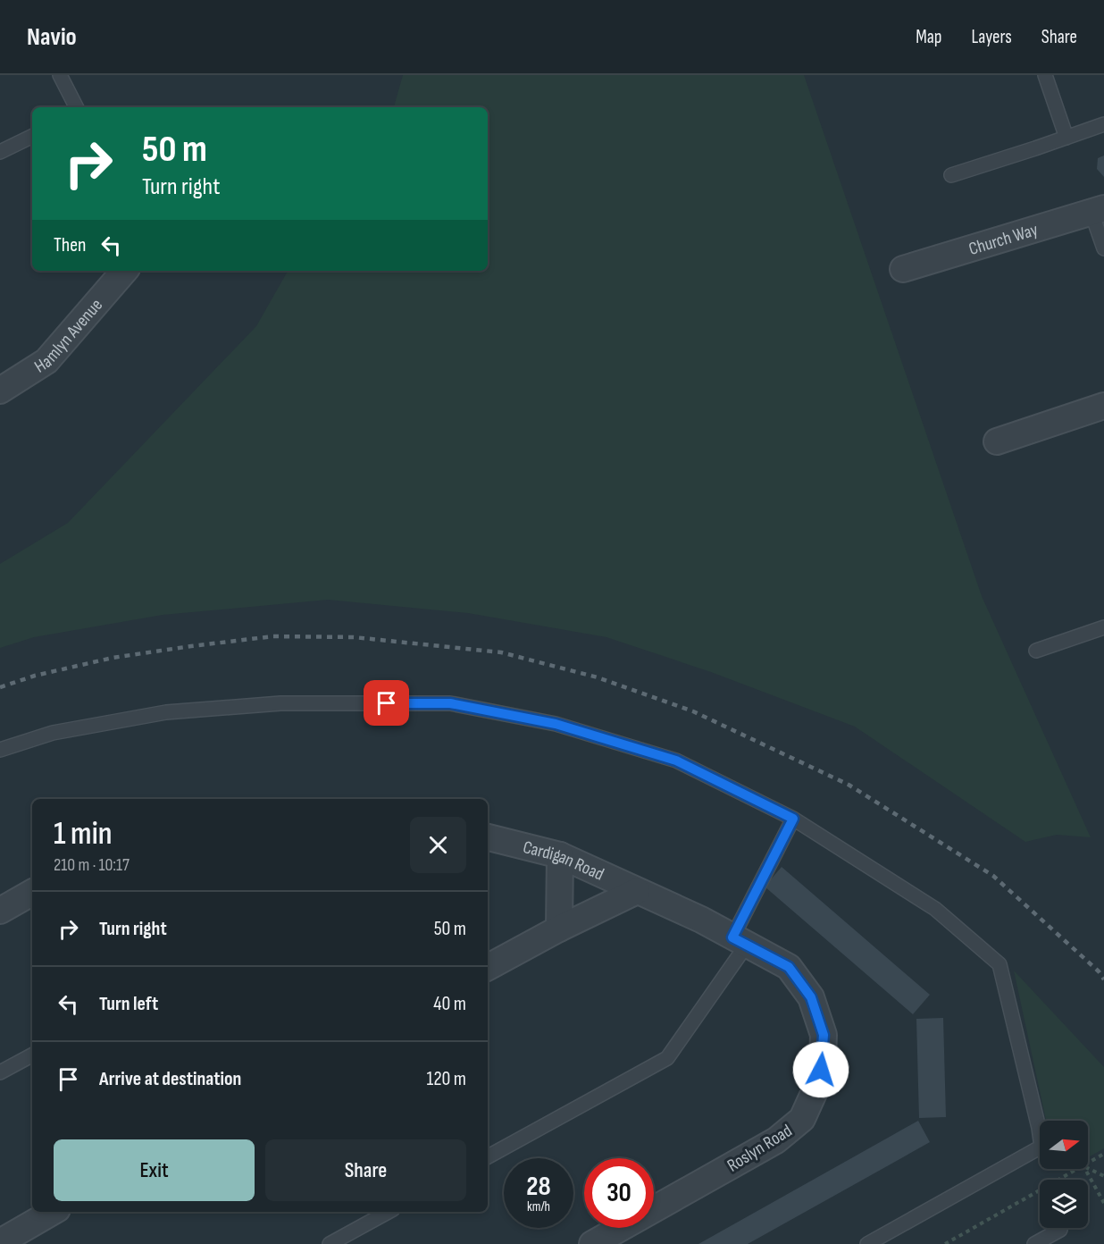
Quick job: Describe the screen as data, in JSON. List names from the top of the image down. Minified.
{"streets":{"street":["Church Way","Hamlyn Avenue","Cardigan Road","Roslyn Road"]},"crossings":[["Cardigan Road","Roslyn Road"]],"north":"right","page":{"header":"Navio","nav":["Map","Layers","Share"],"turn":["50 m","Turn right"],"then":"Then","heading":["1 min","210 m · 10:17"],"list":[{"name":"Turn right","value":"50 m"},{"name":"Turn left","value":"40 m"},{"name":"Arrive at destination","value":"120 m"}],"buttons":["Exit","Share"],"speed":"28 km/h","limit":"30"}}
